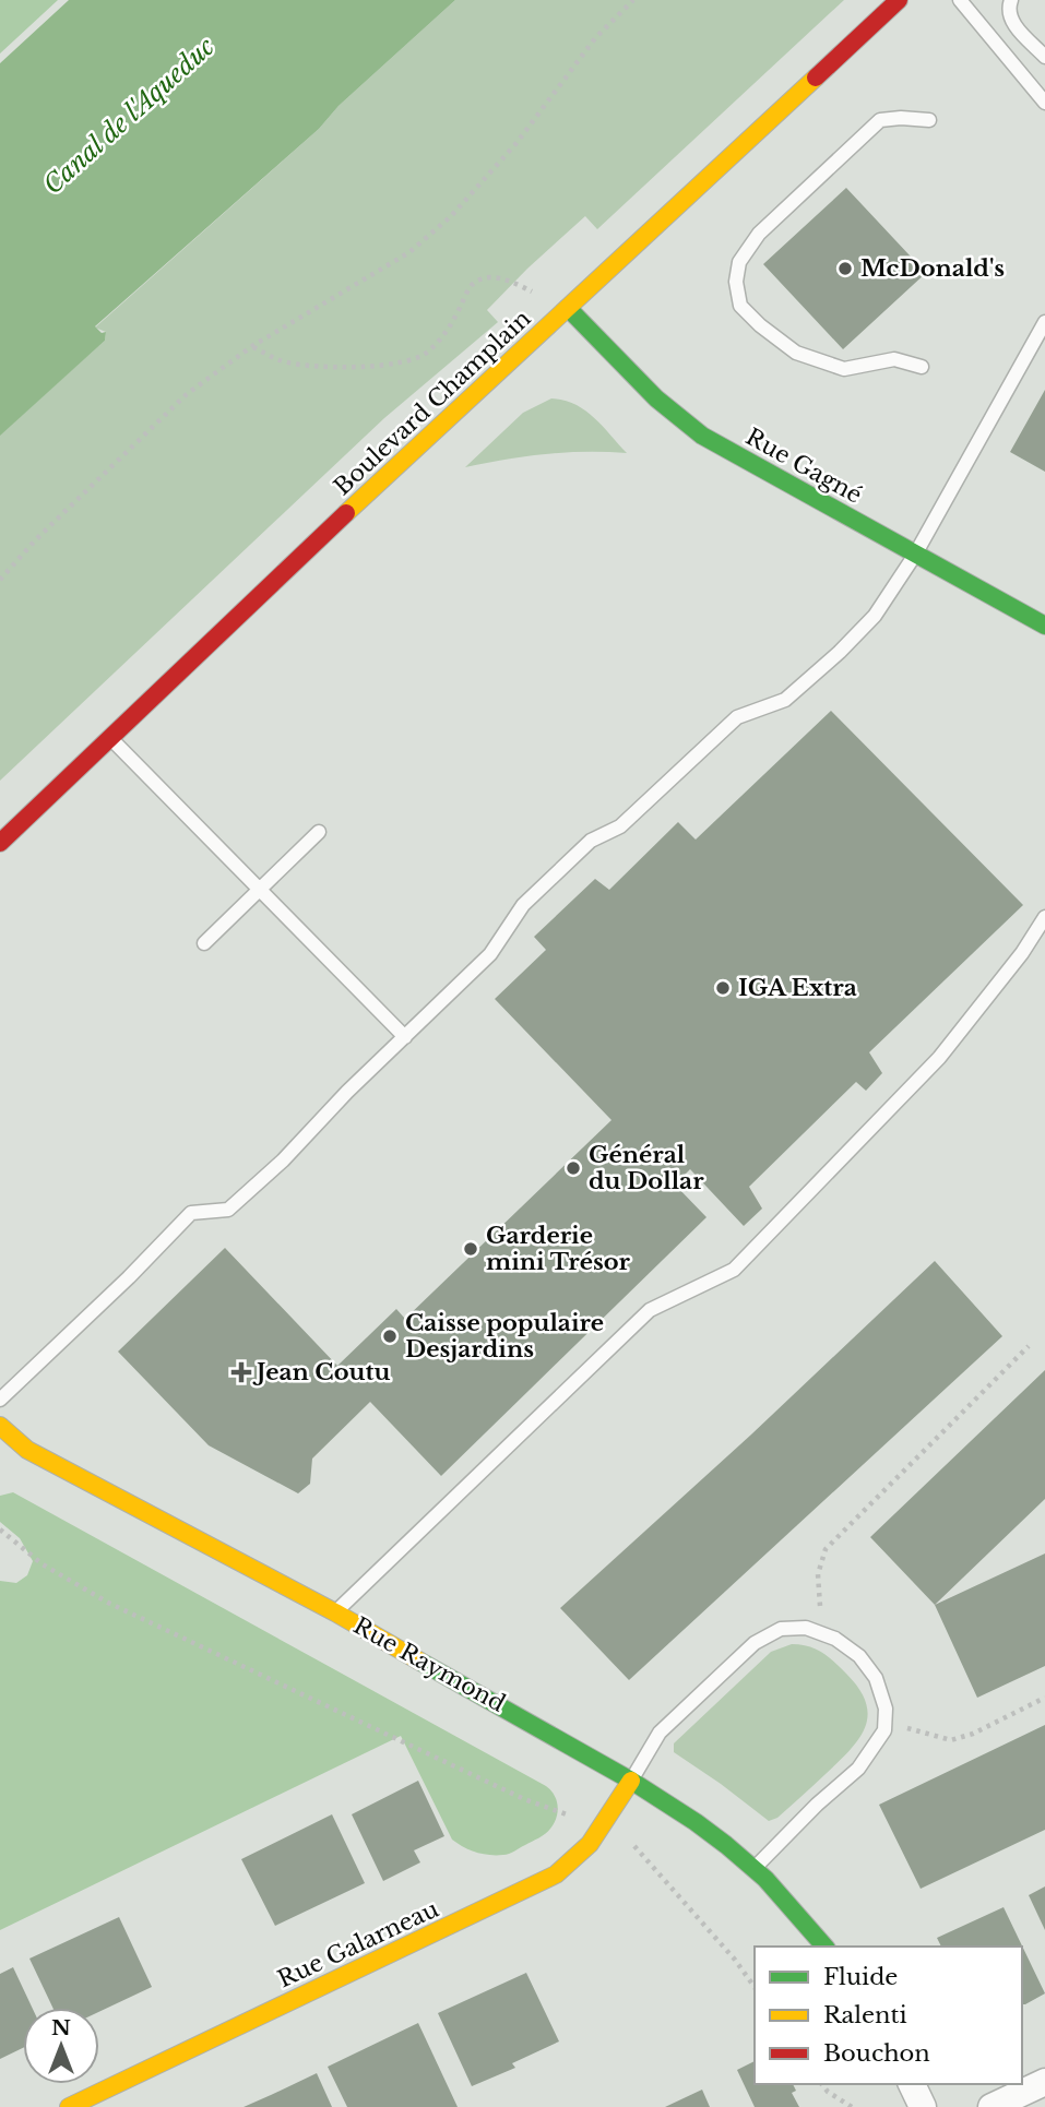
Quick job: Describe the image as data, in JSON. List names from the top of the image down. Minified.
{"streets":{"street":["Boulevard Champlain","Rue Gagné","Rue Raymond","Rue Galarneau"]},"crossings":[["Boulevard Champlain","Rue Gagné"],["Rue Raymond","Rue Galarneau"]],"water":["Canal de l'Aqueduc"],"places":{"other":["McDonald's","IGA Extra","Général du Dollar","Garderie mini Trésor","Caisse populaire Desjardins"],"health":["Jean Coutu"]},"legend":["Fluide","Ralenti","Bouchon"],"north":"top"}
